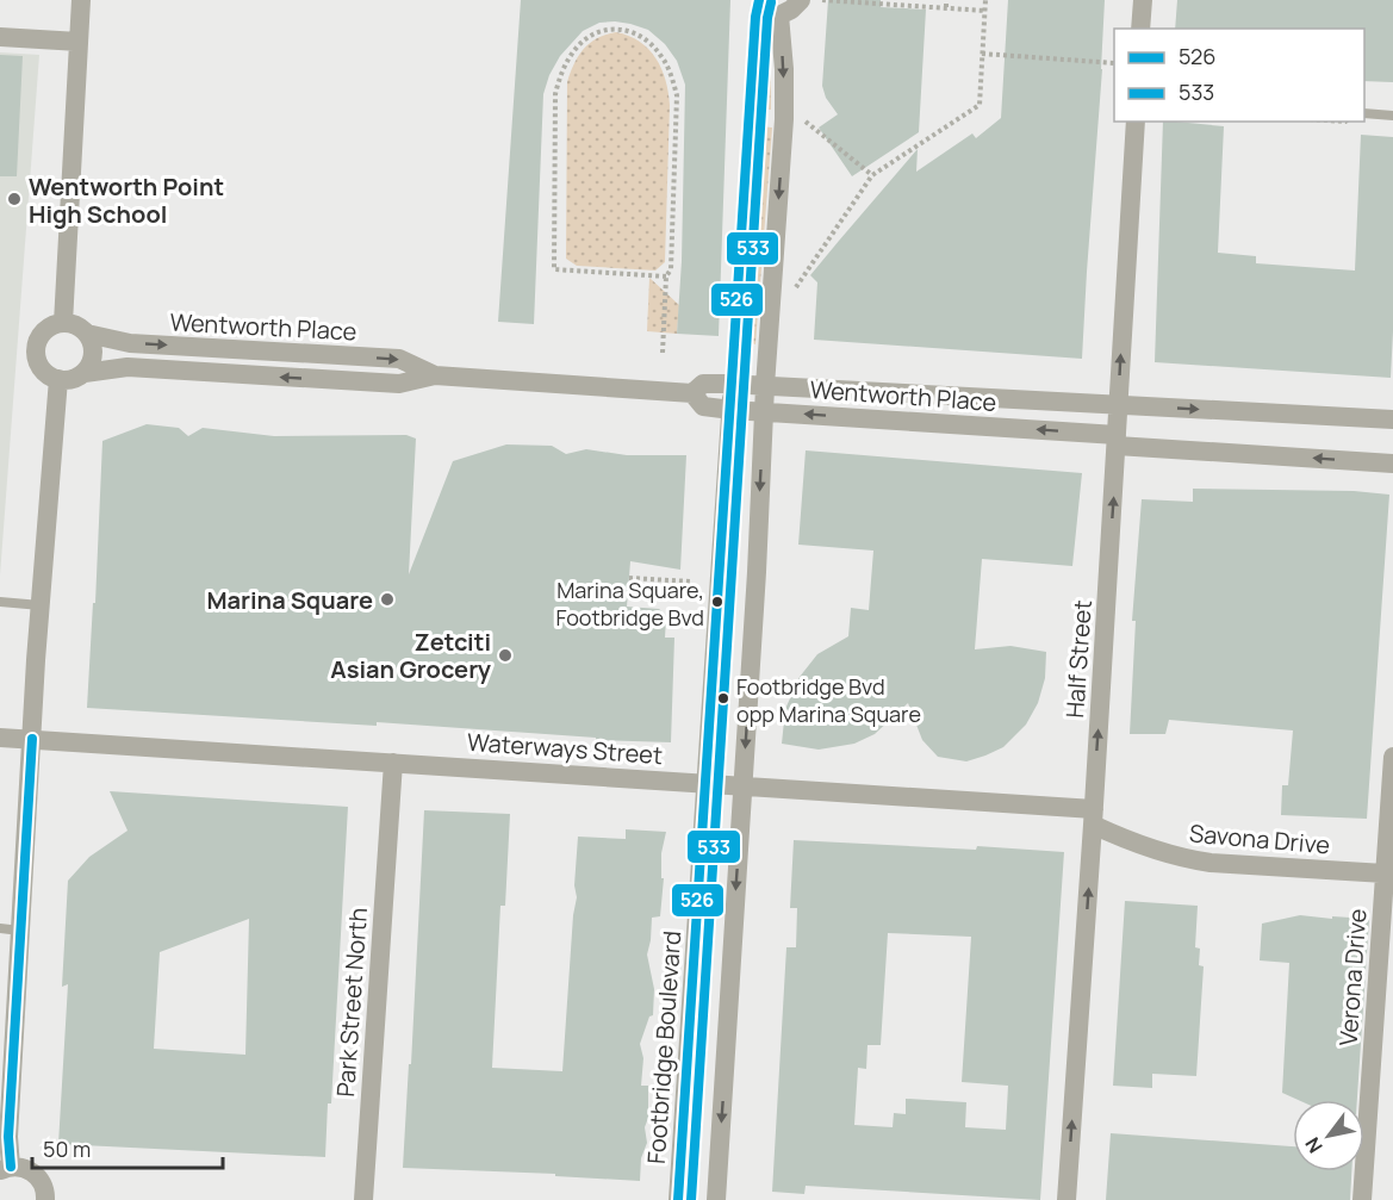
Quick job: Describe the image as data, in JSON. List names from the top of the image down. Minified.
{"streets":{"street":["Wentworth Place","Half Street","Waterways Street","Savona Drive","Verona Drive","Park Street North","Footbridge Boulevard"]},"crossings":[["Wentworth Place","Half Street"],["Wentworth Place","Footbridge Boulevard"],["Half Street","Waterways Street"],["Half Street","Savona Drive"],["Waterways Street","Savona Drive"],["Waterways Street","Park Street North"],["Waterways Street","Footbridge Boulevard"],["Savona Drive","Verona Drive"]],"one_way":["Half Street"],"places":["Wentworth Point High School","Marina Square","Marina Square, Footbridge Bvd","Zetciti Asian Grocery","Footbridge Bvd opp Marina Square"],"lines":["transit line 526","transit line 533"],"legend":["526","533"],"scale_bar":"50 m","north":"bottom left"}
